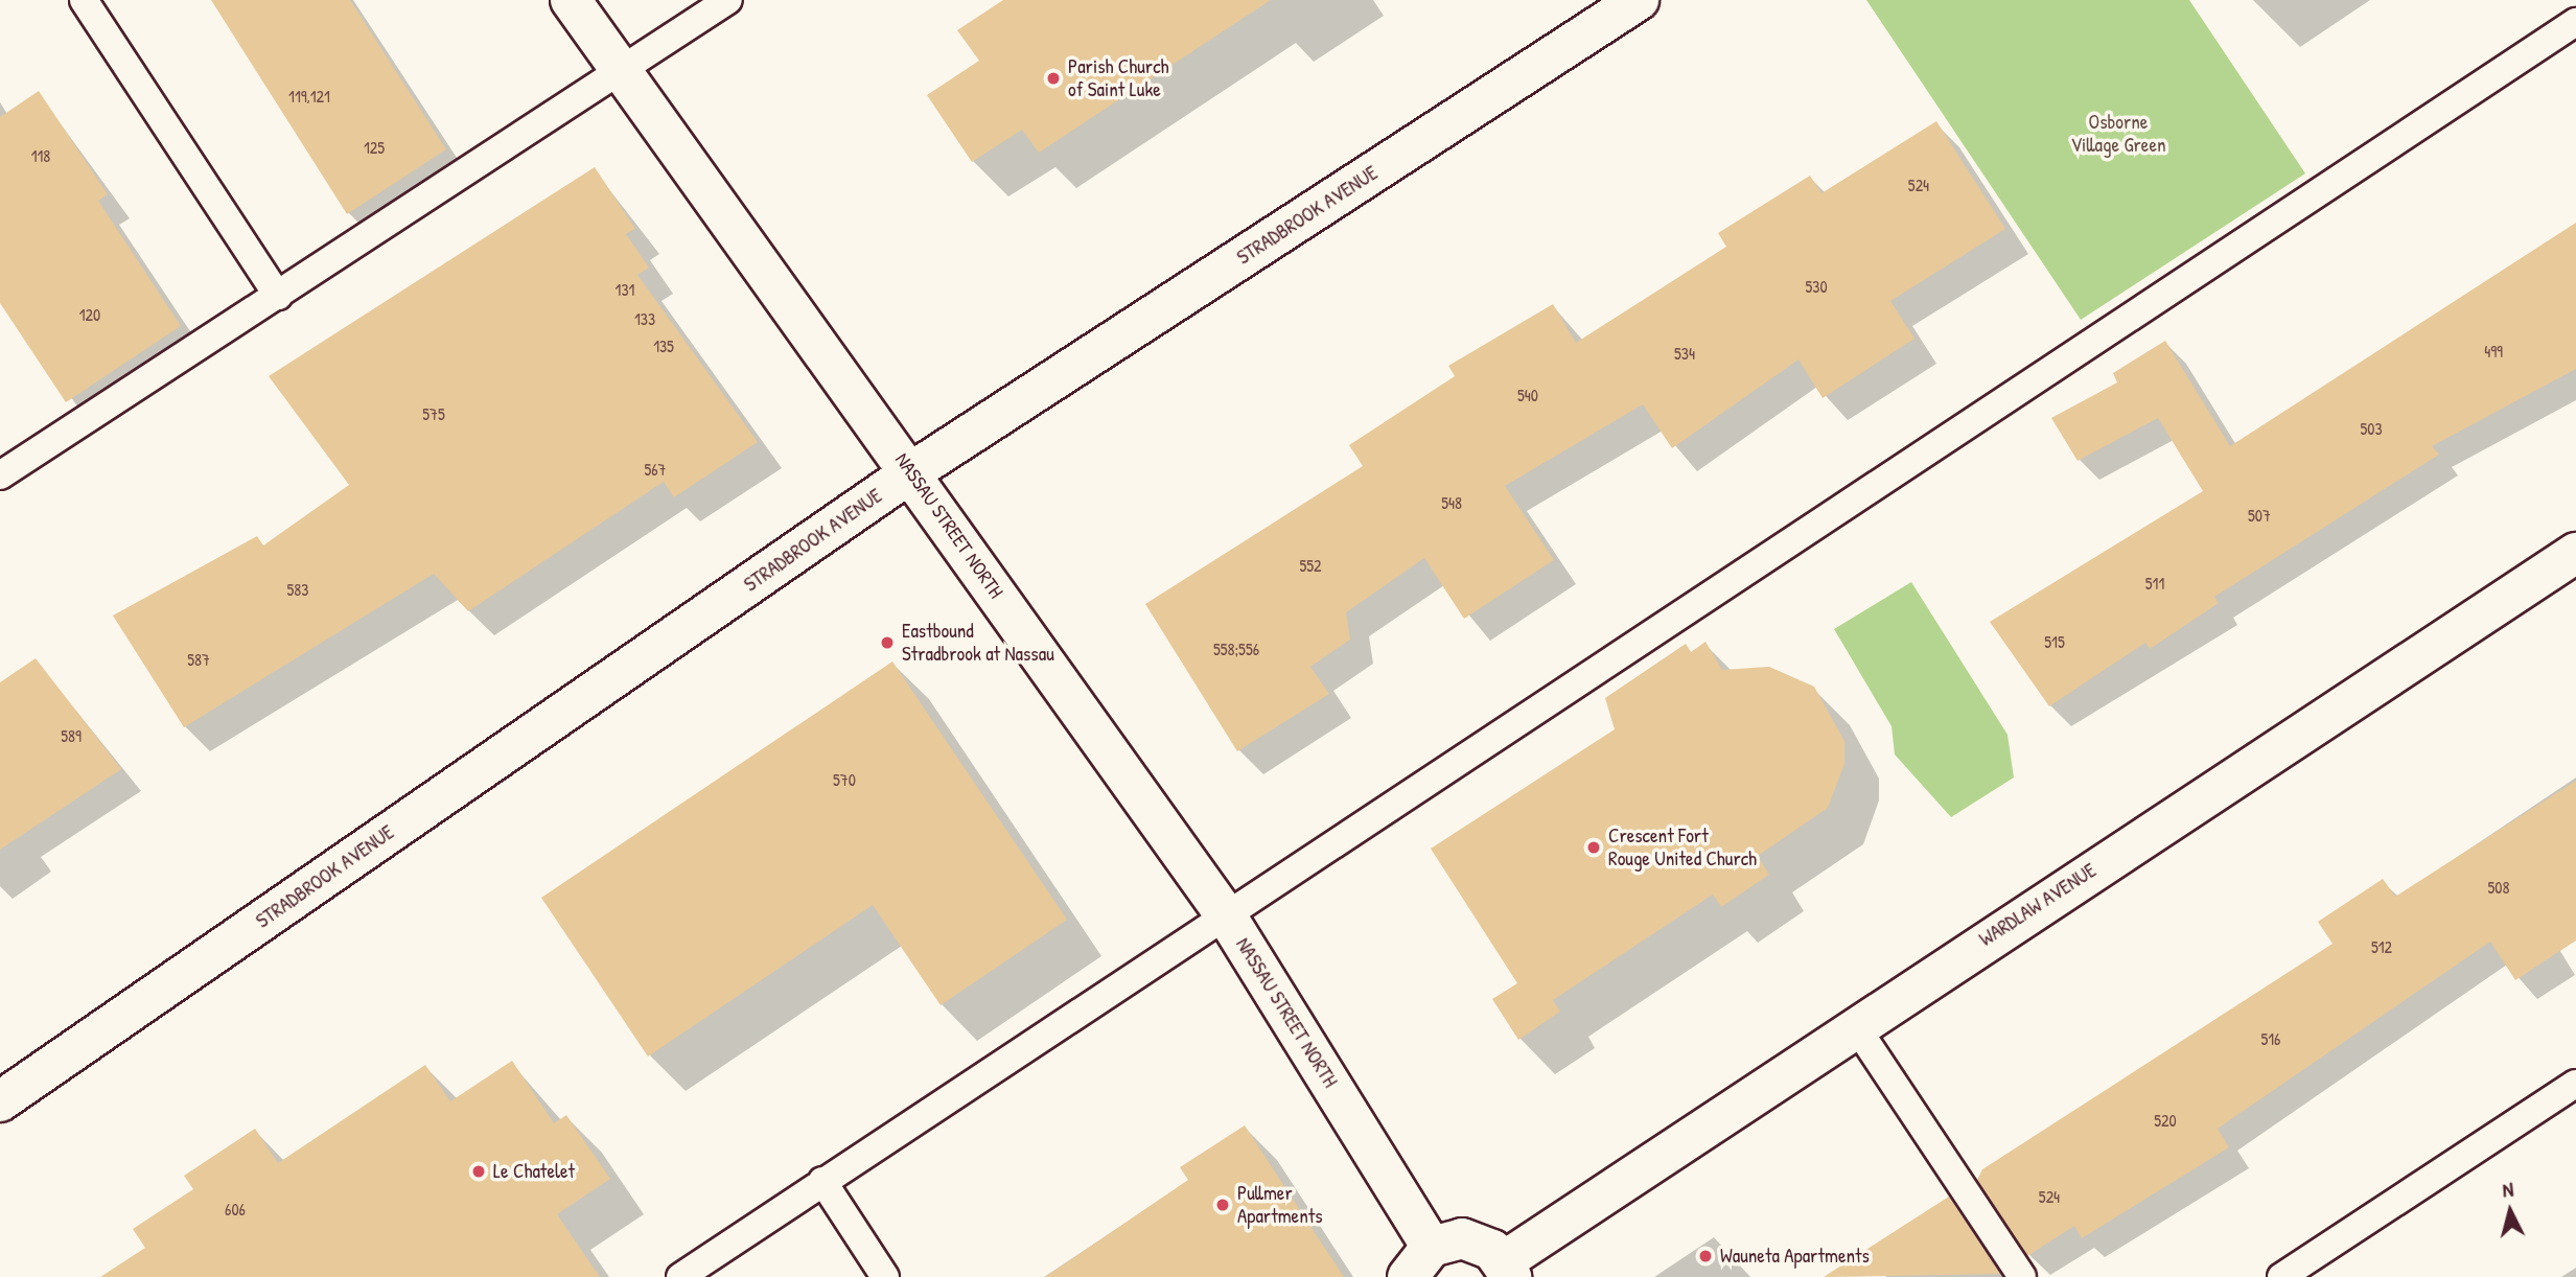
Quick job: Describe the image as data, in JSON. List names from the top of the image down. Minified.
{"streets":{"street":["STRADBROOK AVENUE","NASSAU STREET NORTH","WARDLAW AVENUE"]},"crossings":[["STRADBROOK AVENUE","NASSAU STREET NORTH"]],"parks":["Osborne Village Green"],"places":["Parish Church of Saint Luke","Eastbound Stradbrook at Nassau","Crescent Fort Rouge United Church","Le Chatelet","Pullmer Apartments","Wauneta Apartments"],"house_numbers":["119,121","125","118","524","530","131","120","133","135","499","534","540","575","503","567","548","507","552","511","583","515","558;556","587","589","570","508","512","516","520","524","606"],"north":"top"}
